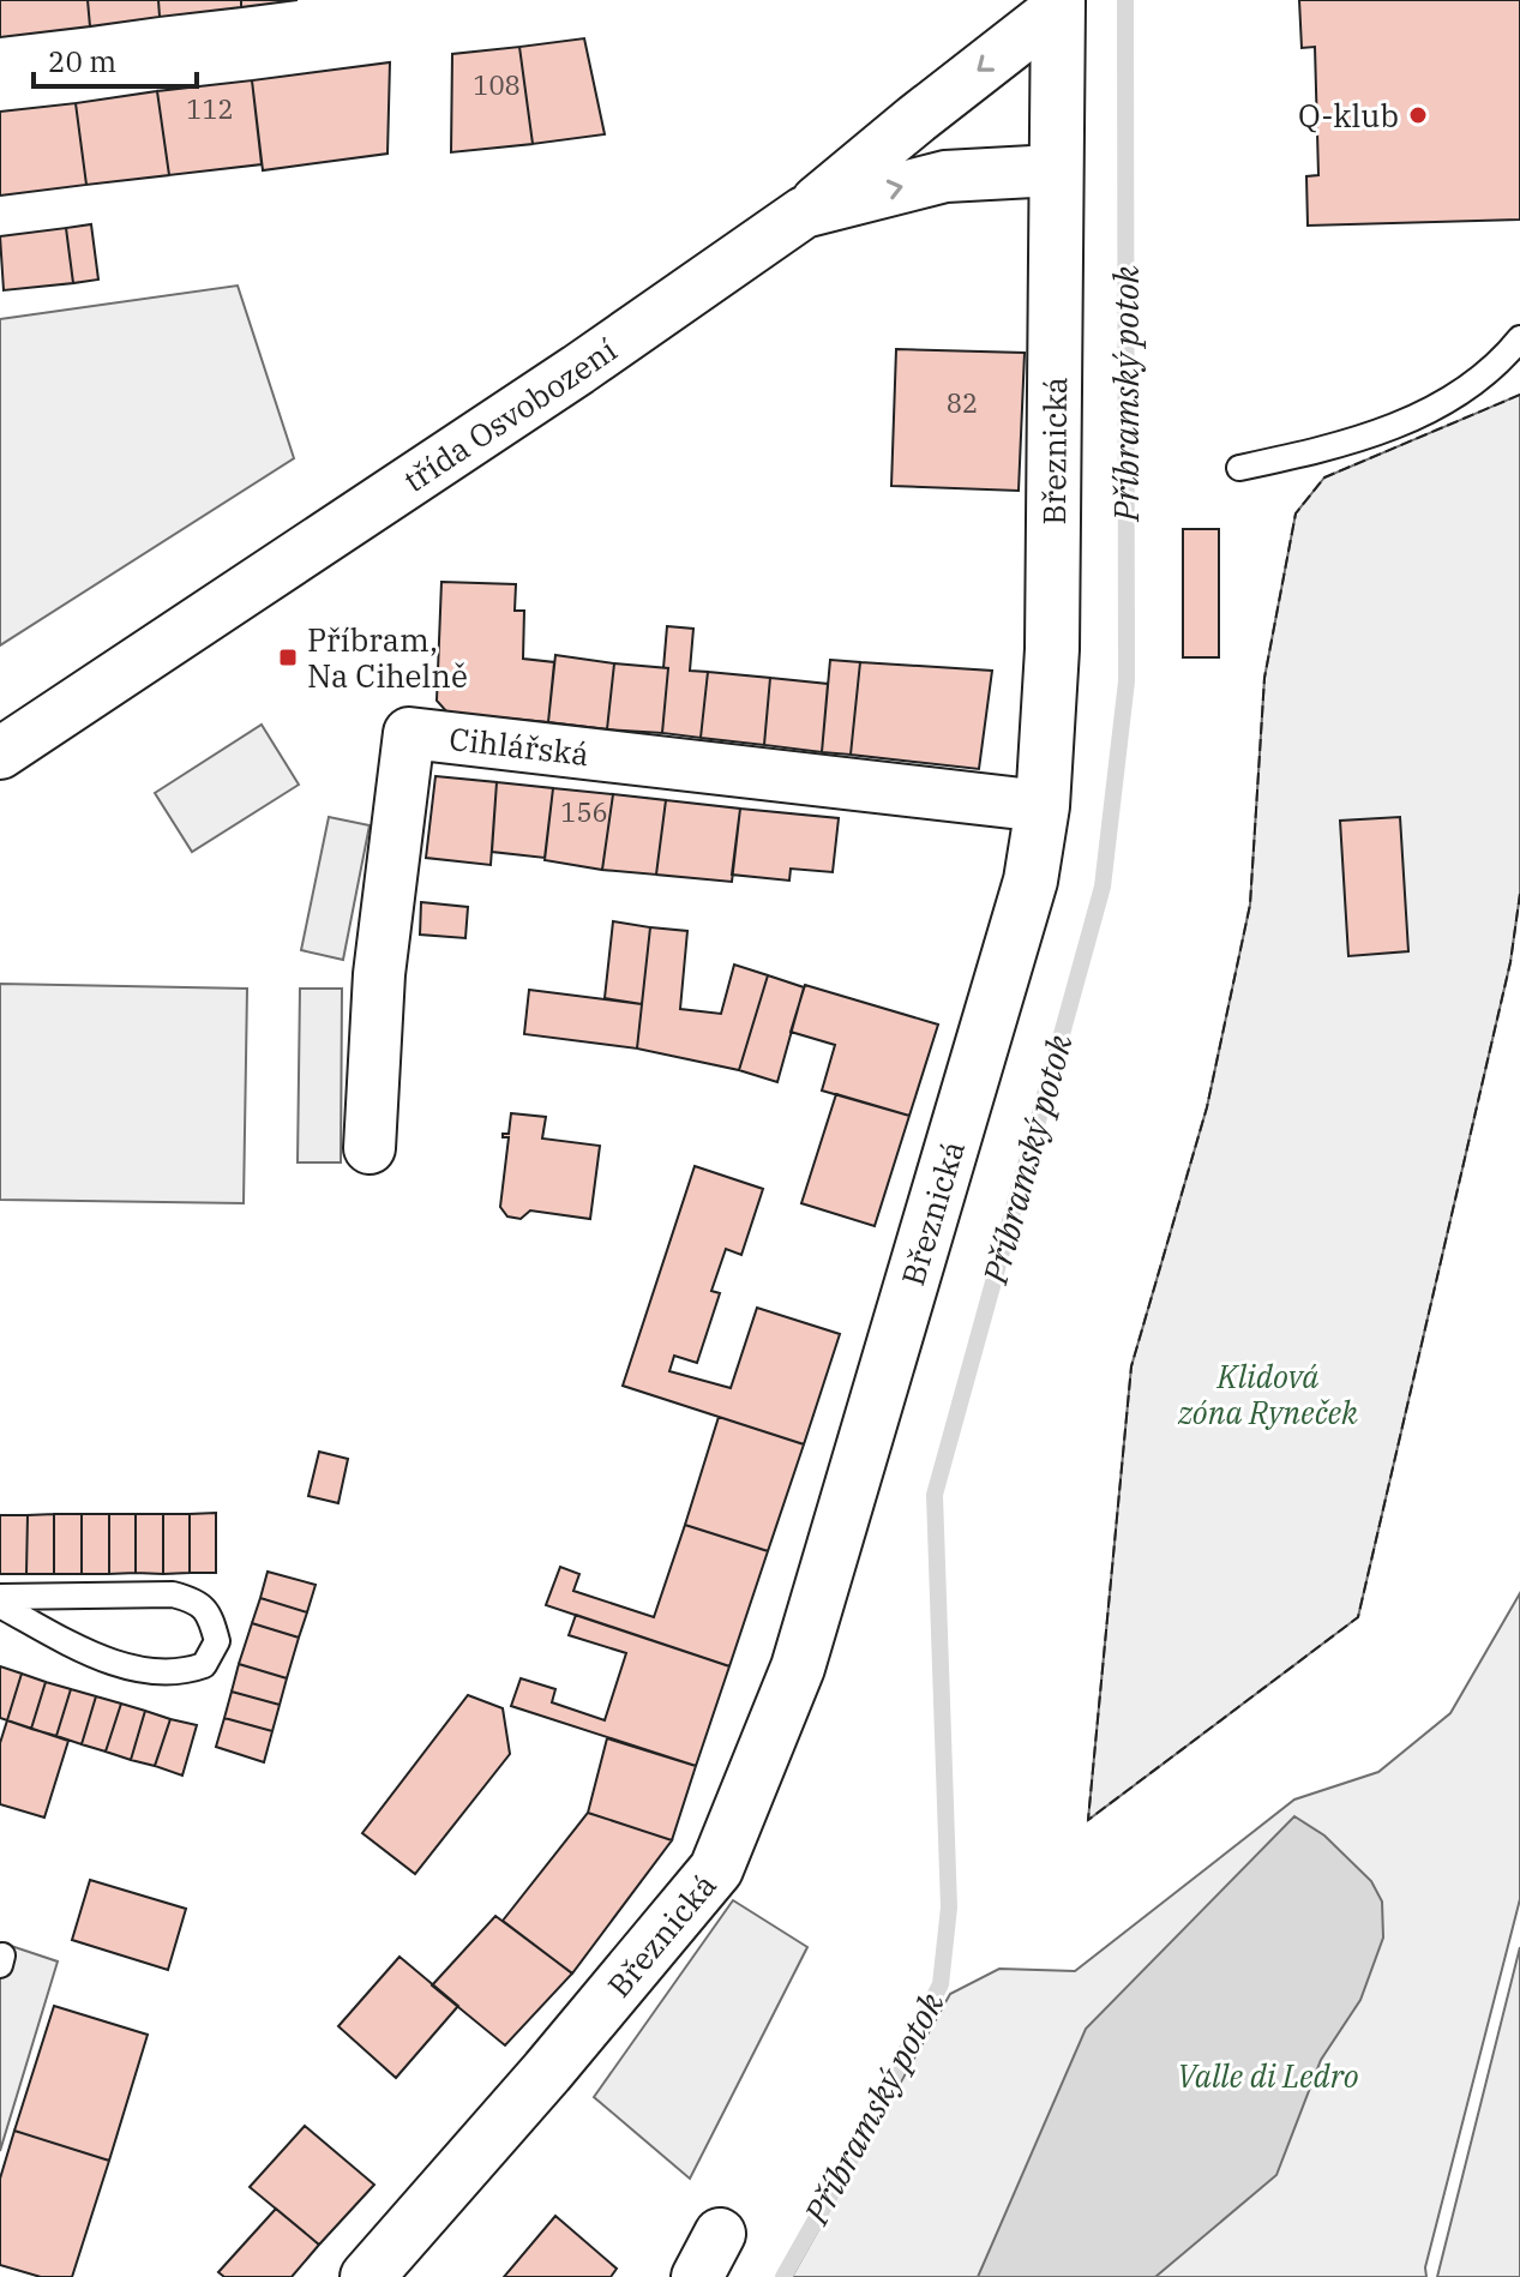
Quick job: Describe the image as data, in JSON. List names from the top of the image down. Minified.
{"streets":{"street":["třída Osvobození","Březnická","Cihlářská"]},"crossings":[["třída Osvobození","Březnická"],["Březnická","Cihlářská"]],"water":["Příbramský potok"],"parks":["Klidová zóna Ryneček","Valle di Ledro"],"places":{"other":["Q-klub"],"transit":["Příbram, Na Cihelně"]},"house_numbers":["108","112","82","156"],"scale_bar":"20 m"}
